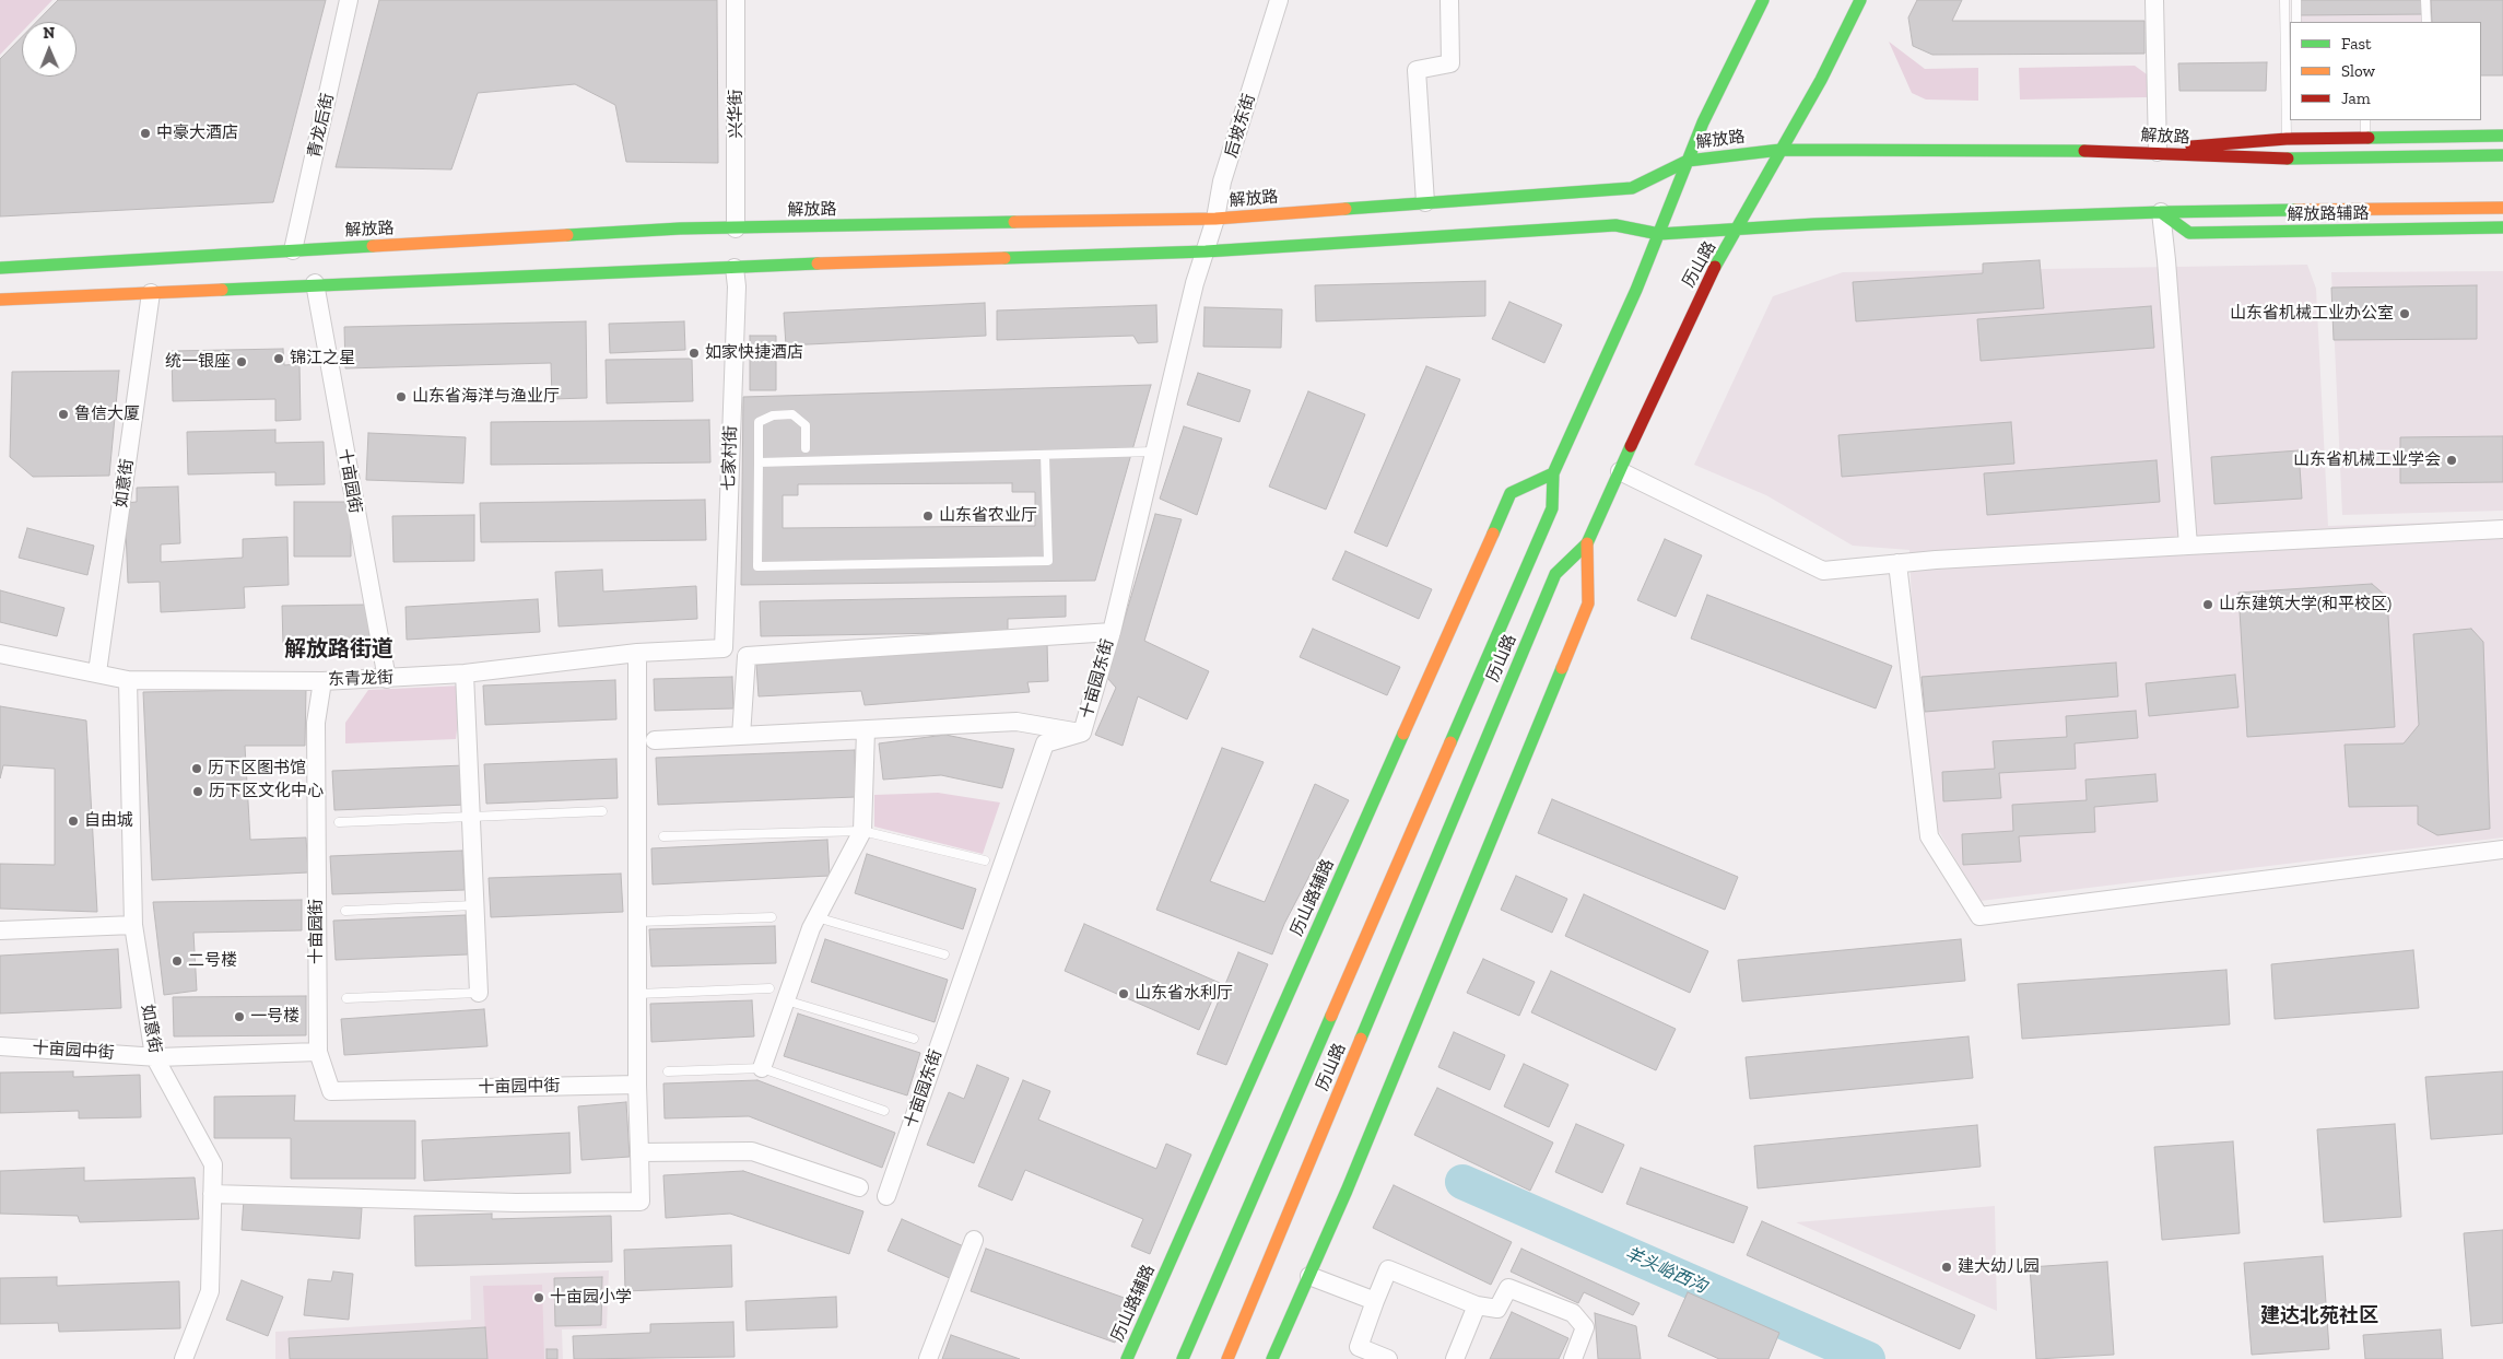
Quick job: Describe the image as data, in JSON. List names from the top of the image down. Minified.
{"streets":{"main road":["解放路","解放路辅路","历山路","历山路辅路"],"street":["兴华街","青龙后街","后坡东街","七家村街","十亩园街","如意街","东青龙街","十亩园东街","十亩园中街"]},"crossings":[["兴华街","解放路"],["青龙后街","解放路"],["后坡东街","解放路"],["后坡东街","十亩园东街"],["解放路","历山路"],["历山路","历山路辅路"],["七家村街","东青龙街"],["十亩园街","东青龙街"],["十亩园街","十亩园中街"],["如意街","东青龙街"],["如意街","十亩园中街"]],"districts":["解放路街道","建达北苑社区"],"water":["羊头峪西沟"],"places":["中豪大酒店","山东省机械工业办公室","如家快捷酒店","锦江之星","统一银座","山东省海洋与渔业厅","鲁信大厦","山东省机械工业学会","山东省农业厅","山东建筑大学(和平校区)","历下区图书馆","历下区文化中心","自由城","二号楼","山东省水利厅","一号楼","建大幼儿园","十亩园小学"],"legend":["Fast","Slow","Jam"],"north":"top"}
